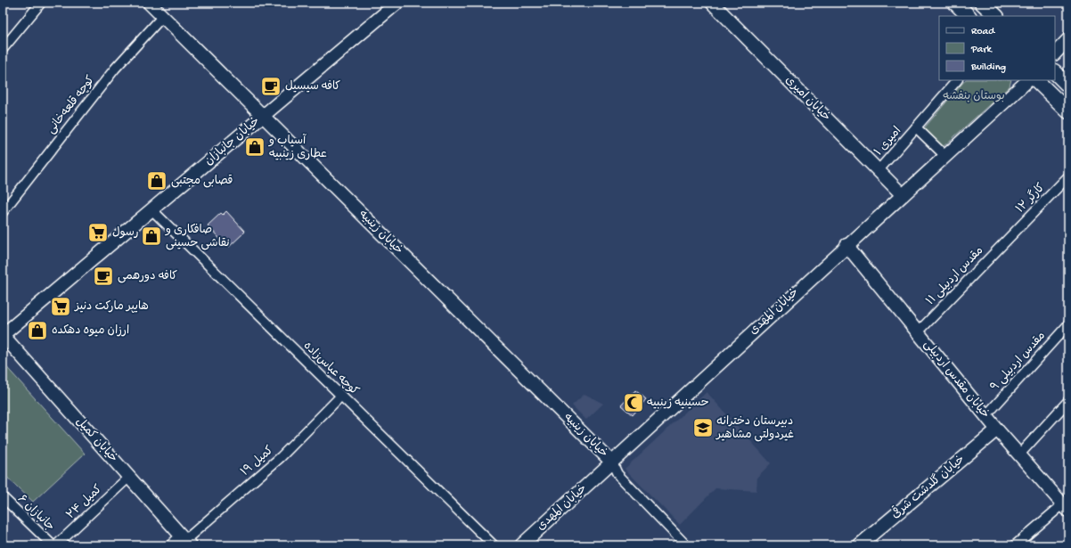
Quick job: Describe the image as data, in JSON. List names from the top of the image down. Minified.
{"streets":{"street":["خیابان امیری","کوچه قلعه‌خانی","خیابان جانبازان","امیری ۱","کارگر ۱۲","خیابان زینبیه","مقدس اردبیلی ۱۱","خیابان المهدی","مقدس اردبیلی ۹","کوچه عباس‌زاده","خیابان مقدس اردبیلی","خیابان کمیل","کمیل ۱۹","خیابان گلدشت شرقی","کمیل ۲۴","جانبازان ۶"]},"crossings":[["خیابان امیری","امیری ۱"],["خیابان امیری","خیابان المهدی"],["کوچه قلعه‌خانی","خیابان زینبیه"],["خیابان جانبازان","خیابان زینبیه"],["خیابان جانبازان","کوچه عباس‌زاده"],["خیابان جانبازان","خیابان کمیل"],["کارگر ۱۲","مقدس اردبیلی ۱۱"],["خیابان زینبیه","خیابان المهدی"],["مقدس اردبیلی ۱۱","خیابان مقدس اردبیلی"],["خیابان المهدی","خیابان مقدس اردبیلی"],["مقدس اردبیلی ۹","خیابان مقدس اردبیلی"],["کوچه عباس‌زاده","کمیل ۱۹"],["خیابان مقدس اردبیلی","خیابان گلدشت شرقی"],["خیابان کمیل","کمیل ۱۹"],["خیابان کمیل","کمیل ۲۴"]],"parks":["بوستان بنفشه"],"places":{"cafe":["کافه سیسیل","کافه دورهمی"],"shop":["آسیاب و عطاری زینبیه","قصابی مجتبی","صافکاری و نقاشی حسینی","ارزان میوه دهکده"],"supermarket":["رسول","هایپر مارکت دنیز"],"mosque":["حسینیه زینبیه"],"school or university":["دبیرستان دخترانه غیردولتی مشاهیر"]},"legend":["Road","Park","Building"]}
